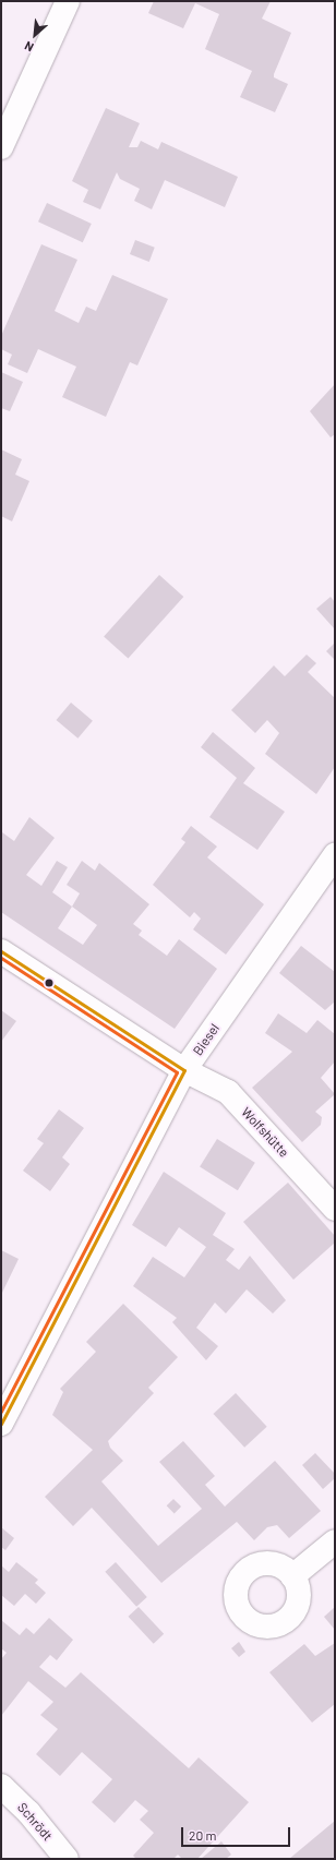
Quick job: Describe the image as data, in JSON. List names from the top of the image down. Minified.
{"streets":{"street":["Biesel","Wolfshütte","Schrödt"]},"crossings":[["Biesel","Wolfshütte"]],"scale_bar":"20 m","north":"bottom left"}
